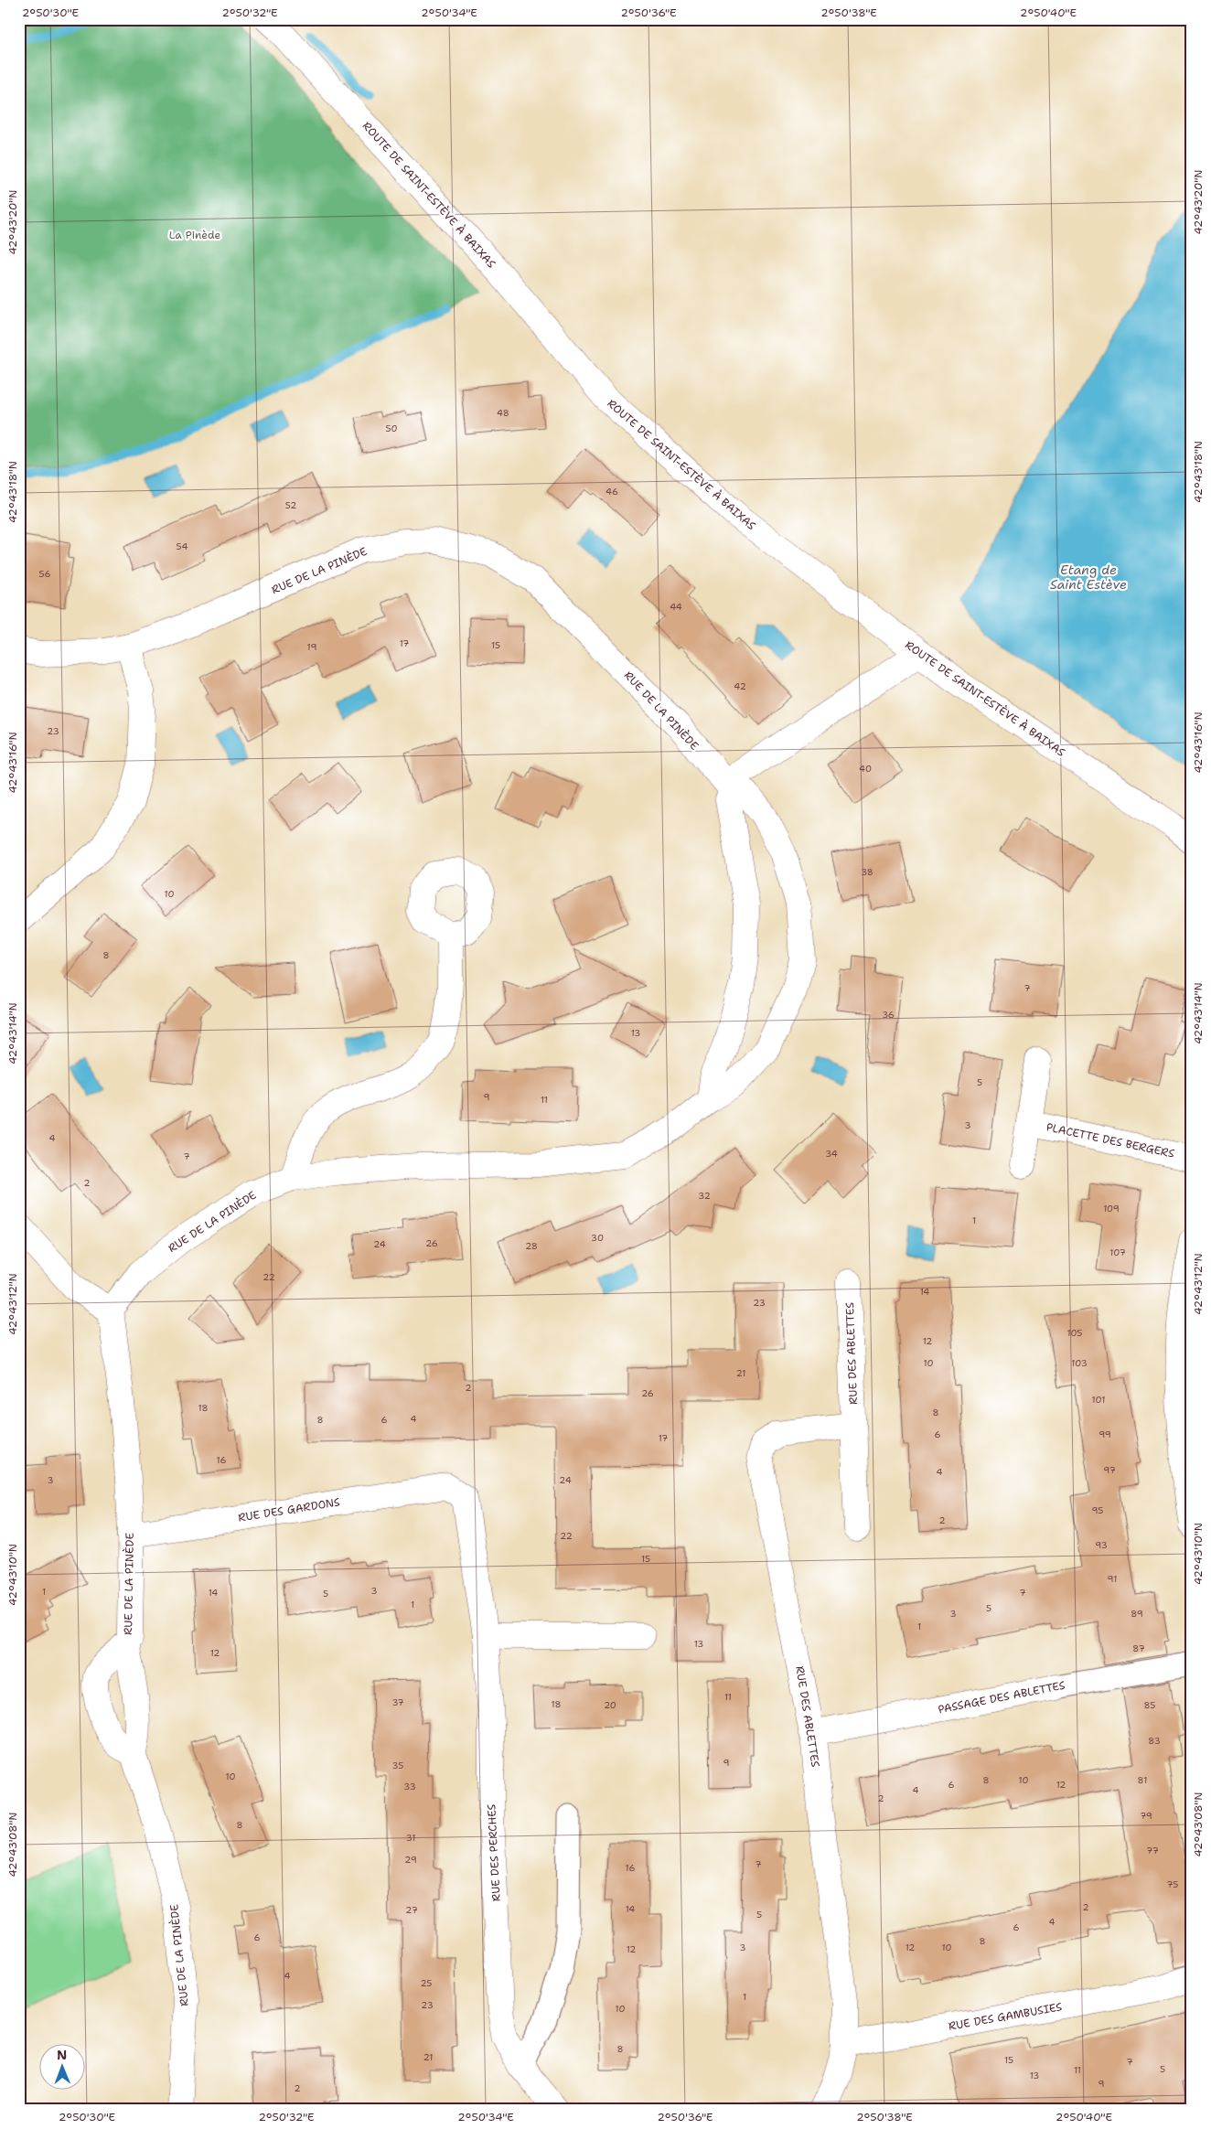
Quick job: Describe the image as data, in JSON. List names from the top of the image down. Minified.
{"streets":{"street":["ROUTE DE SAINT-ESTÈVE À BAIXAS","RUE DE LA PINÈDE","PLACETTE DES BERGERS","RUE DES ABLETTES","RUE DES GARDONS","PASSAGE DES ABLETTES","RUE DES PERCHES","RUE DES GAMBUSIES"]},"crossings":[["RUE DE LA PINÈDE","RUE DES GARDONS"],["RUE DES ABLETTES","PASSAGE DES ABLETTES"],["RUE DES ABLETTES","RUE DES GAMBUSIES"],["RUE DES GARDONS","RUE DES PERCHES"]],"water":["Etang de Saint Estève"],"parks":["La Pinède"],"house_numbers":["48","50","46","52","54","56","44","17","15","19","42","23","40","38","10","8","7","36","13","5","9","11","3","4","34","7","2","32","109","1","30","26","24","28","107","22","14","23","105","12","10","103","21","2","26","101","18","8","4","8","6","6","99","17","16","97","4","3","24","95","2","22","93","15","91","3","1","14","7","5","1","5","3","89","1","13","87","12","11","37","18","20","85","83","9","35","10","8","10","81","6","12","33","4","2","79","8","31","77","29","7","16","75","2","14","27","5","4","6","6","8","3","12","10","12","4","25","1","23","10","8","21","15","7","5","11","13","9","2"],"north":"top","coordinates":["2°50'30\"E","2°50'32\"E","2°50'34\"E","2°50'36\"E","2°50'38\"E","2°50'40\"E","42°43'20\"N","42°43'18\"N","42°43'16\"N","42°43'14\"N","42°43'12\"N","42°43'10\"N","42°43'08\"N"]}
